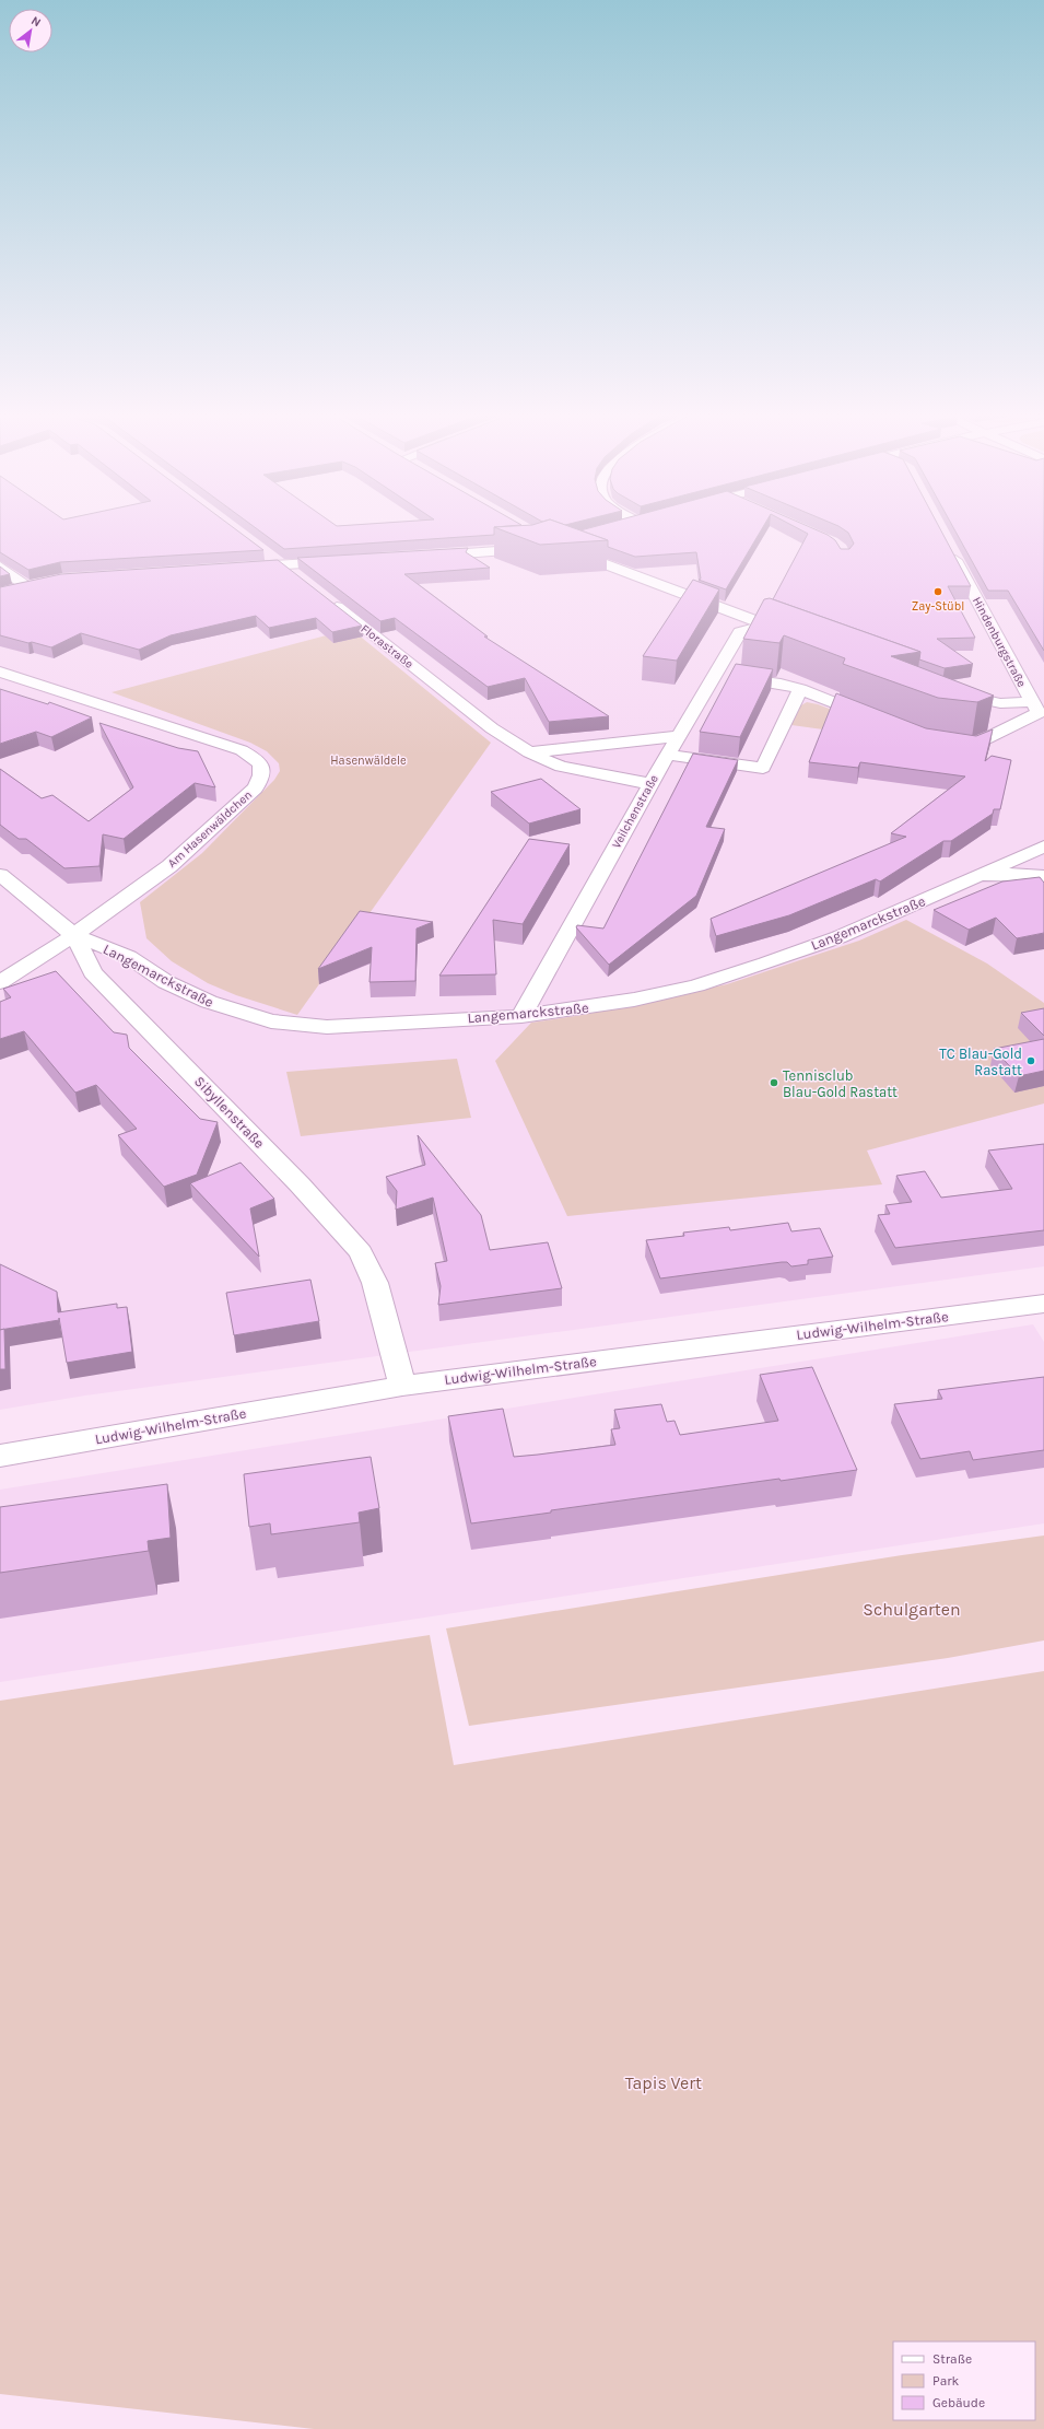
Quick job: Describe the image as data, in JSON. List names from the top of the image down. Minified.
{"streets":{"street":["Hindenburgstraße","Florastraße","Veilchenstraße","Am Hasenwäldchen","Langemarckstraße","Sibyllenstraße","Ludwig-Wilhelm-Straße"]},"crossings":[["Florastraße","Veilchenstraße"],["Veilchenstraße","Langemarckstraße"],["Am Hasenwäldchen","Langemarckstraße"],["Am Hasenwäldchen","Sibyllenstraße"],["Langemarckstraße","Sibyllenstraße"],["Sibyllenstraße","Ludwig-Wilhelm-Straße"]],"parks":["Hasenwäldele","Schulgarten","Tapis Vert"],"places":["Zay-Stübl","TC Blau-Gold Rastatt","Tennisclub Blau-Gold Rastatt"],"legend":["Straße","Park","Gebäude"],"north":"top right"}
